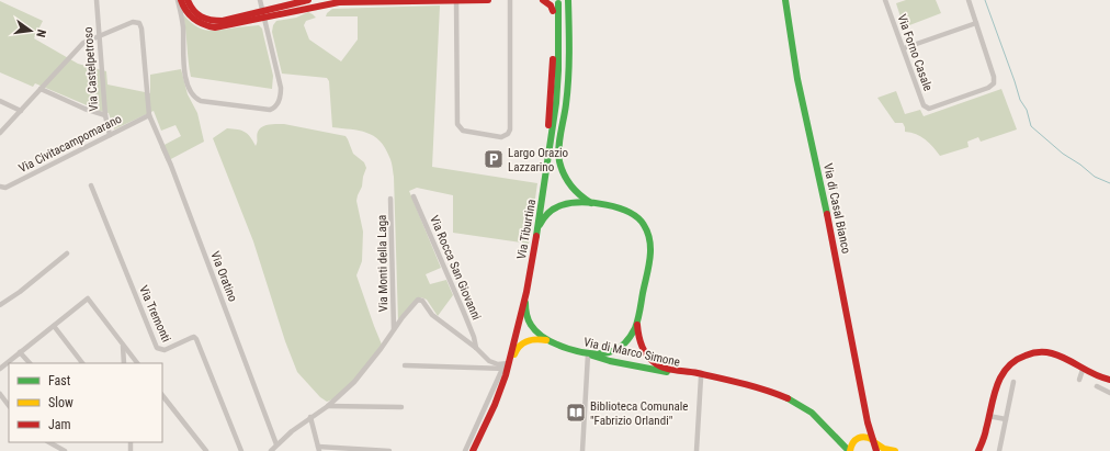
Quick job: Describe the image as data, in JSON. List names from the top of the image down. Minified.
{"streets":{"main road":["Via di Casal Bianco","Via Tiburtina","Via di Marco Simone"],"street":["Via Forno Casale","Via Castelpetroso","Via Civitacampomarano","Via Monti della Laga","Via Rocca San Giovanni","Via Oratino","Via Tremonti"]},"crossings":[["Via Castelpetroso","Via Civitacampomarano"],["Via Castelpetroso","Via Oratino"],["Via Civitacampomarano","Via Oratino"],["Via Tiburtina","Via di Marco Simone"]],"places":{"parking":["Largo Orazio Lazzarino"],"library":["Biblioteca Comunale \"Fabrizio Orlandi\""]},"legend":["Fast","Slow","Jam"],"north":"right"}
